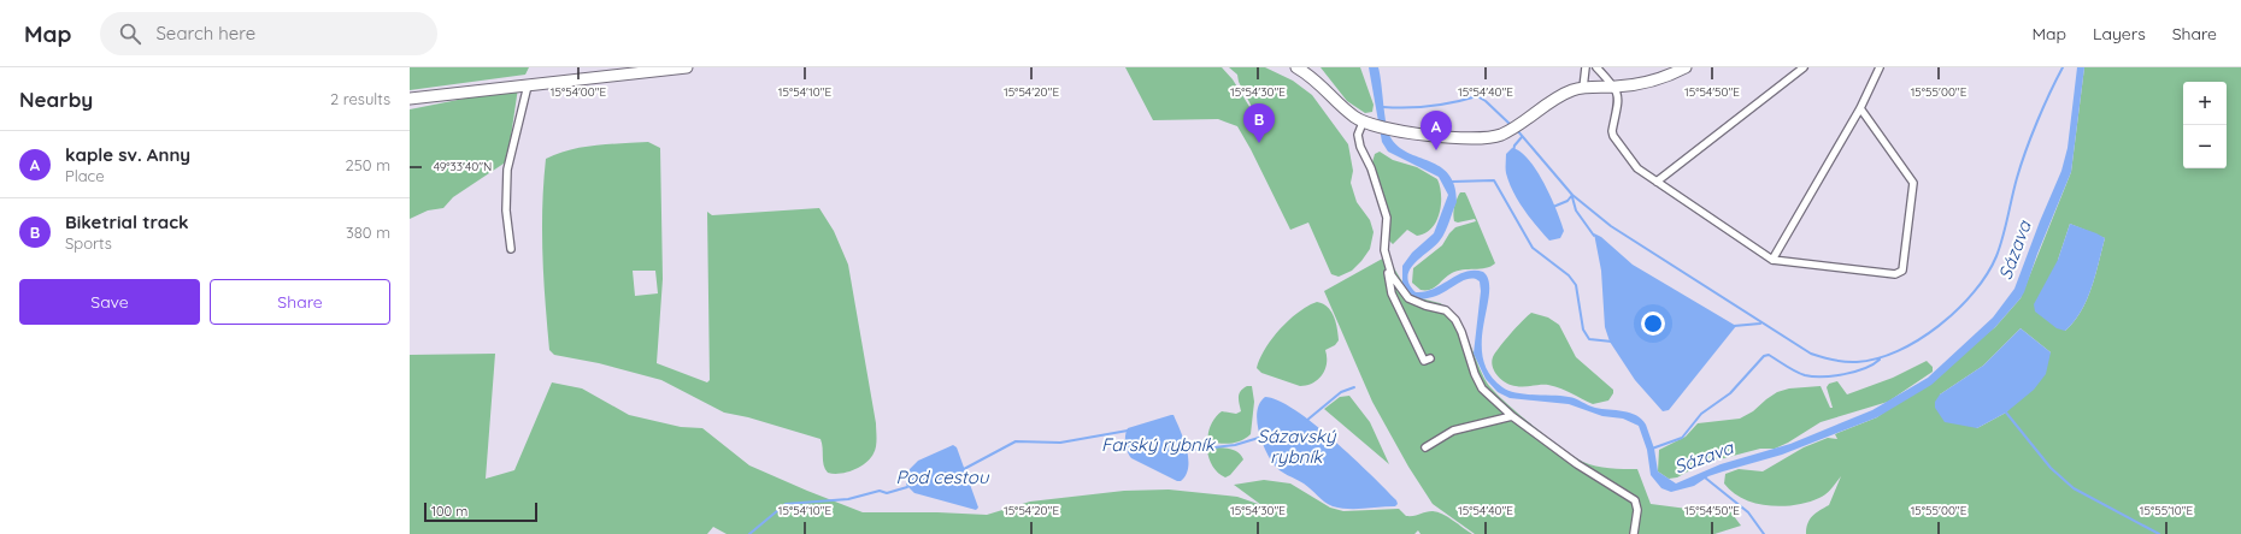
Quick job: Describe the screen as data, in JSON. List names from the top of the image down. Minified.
{"water":["Sázava","Sázavský rybník","Farský rybník","Pod cestou"],"scale_bar":"100 m","page":{"header":"Map","search":"Search here","nav":["Map","Layers","Share"],"heading":["Nearby","2 results"],"map_buttons":["+","−"],"pins":["B","A"],"list":[{"mark":"A","name":"kaple sv. Anny","note":"Place","value":"250 m"},{"mark":"B","name":"Biketrial track","note":"Sports","value":"380 m"}],"buttons":["Save","Share"],"scale":"100 m"},"coordinates":["15°54'00\"E","15°54'10\"E","15°54'20\"E","15°54'30\"E","15°54'40\"E","15°54'50\"E","15°55'00\"E","49°33'40\"N","15°55'10\"E"]}
